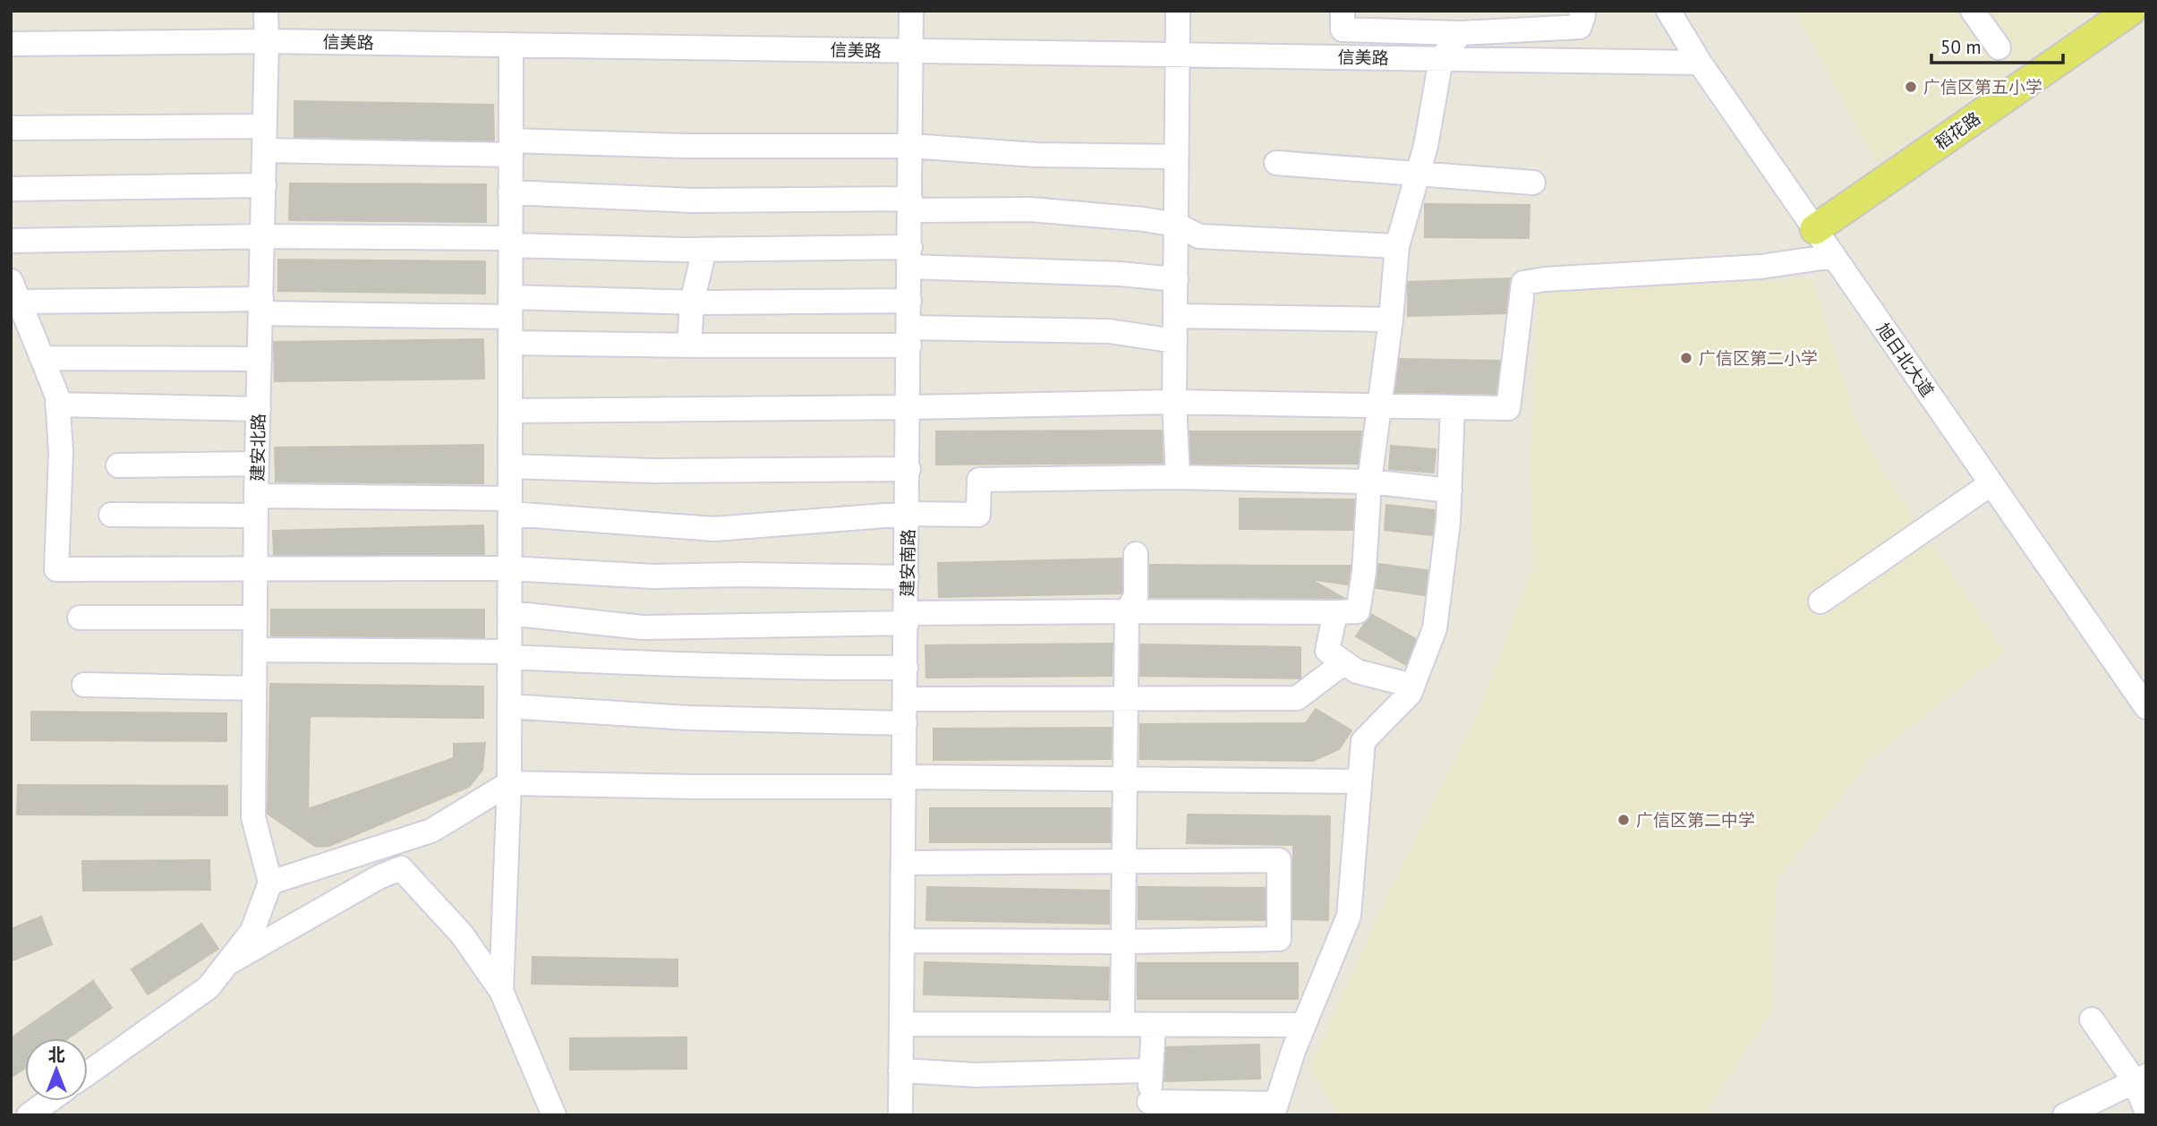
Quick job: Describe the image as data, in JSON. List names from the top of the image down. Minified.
{"streets":{"main road":["稻花路"],"street":["信美路","旭日北大道","建安北路","建安南路"]},"crossings":[["信美路","旭日北大道"],["信美路","建安北路"],["信美路","建安南路"],["稻花路","旭日北大道"]],"places":["广信区第五小学","广信区第二小学","广信区第二中学"],"scale_bar":"50 m","north":"top"}
